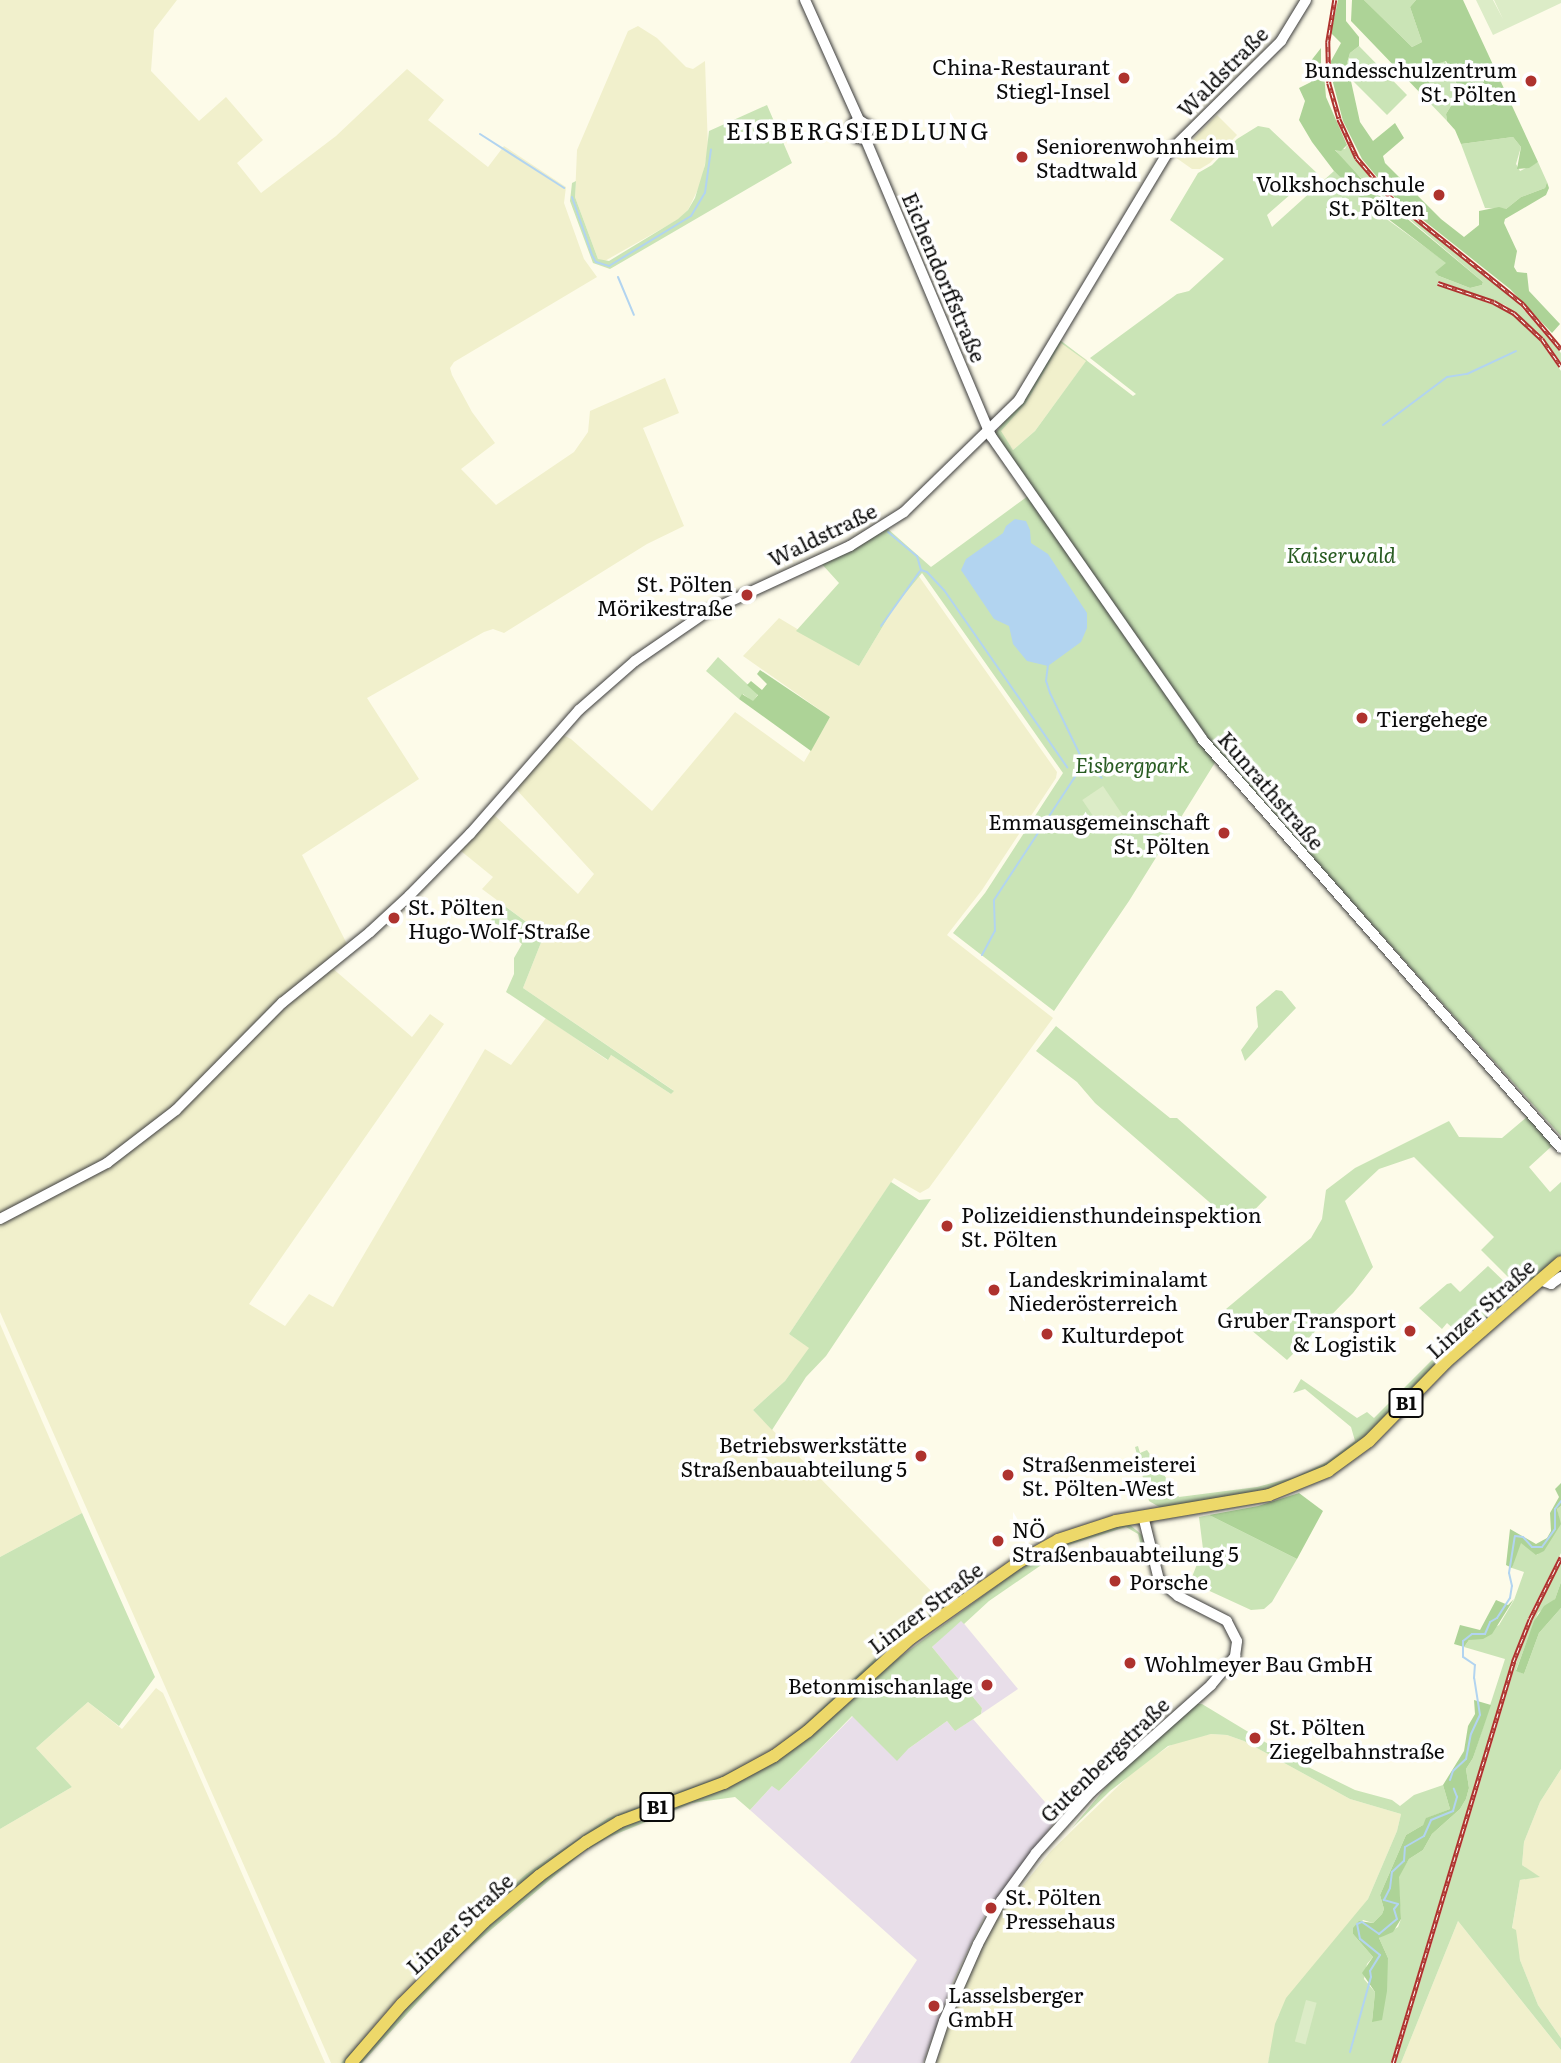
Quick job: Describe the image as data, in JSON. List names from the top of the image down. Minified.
{"streets":{"main road":["Linzer Straße","B1"],"street":["Waldstraße","Eichendorffstraße","Kunrathstraße","Gutenbergstraße"]},"crossings":[["Waldstraße","Eichendorffstraße"],["Waldstraße","Kunrathstraße"],["Eichendorffstraße","Kunrathstraße"],["Linzer Straße","Gutenbergstraße"]],"districts":["EISBERGSIEDLUNG"],"parks":["Kaiserwald","Eisbergpark"],"places":["China-Restaurant Stiegl-Insel","Bundesschulzentrum St. Pölten","Seniorenwohnheim Stadtwald","Volkshochschule St. Pölten","St. Pölten Mörikestraße","Tiergehege","Emmausgemeinschaft St. Pölten","St. Pölten Hugo-Wolf-Straße","Polizeidiensthundeinspektion St. Pölten","Landeskriminalamt Niederösterreich","Gruber Transport & Logistik","Kulturdepot","Betriebswerkstätte Straßenbauabteilung 5","Straßenmeisterei St. Pölten-West","NÖ Straßenbauabteilung 5","Porsche","Wohlmeyer Bau GmbH","Betonmischanlage","St. Pölten Ziegelbahnstraße","St. Pölten Pressehaus","Lasselsberger GmbH"]}
